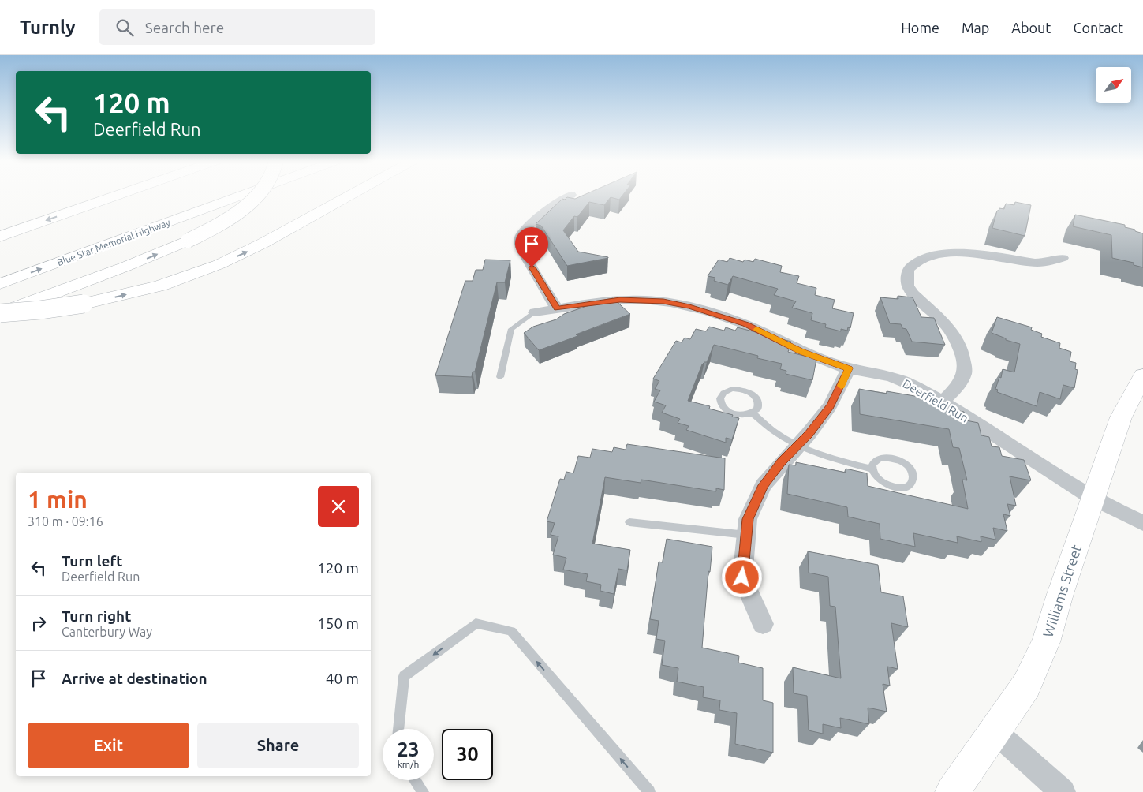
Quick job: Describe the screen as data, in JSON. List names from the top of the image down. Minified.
{"streets":{"main road":["Blue Star Memorial Highway","Williams Street"],"street":["Deerfield Run"]},"crossings":[["Deerfield Run","Williams Street"]],"north":"top right","page":{"header":"Turnly","search":"Search here","nav":["Home","Map","About","Contact"],"turn":["120 m","Deerfield Run"],"heading":["1 min","310 m · 09:16"],"list":[{"name":"Turn left","note":"Deerfield Run","value":"120 m"},{"name":"Turn right","note":"Canterbury Way","value":"150 m"},{"name":"Arrive at destination","value":"40 m"}],"buttons":["Exit","Share"],"speed":"23 km/h","limit":"30"}}
